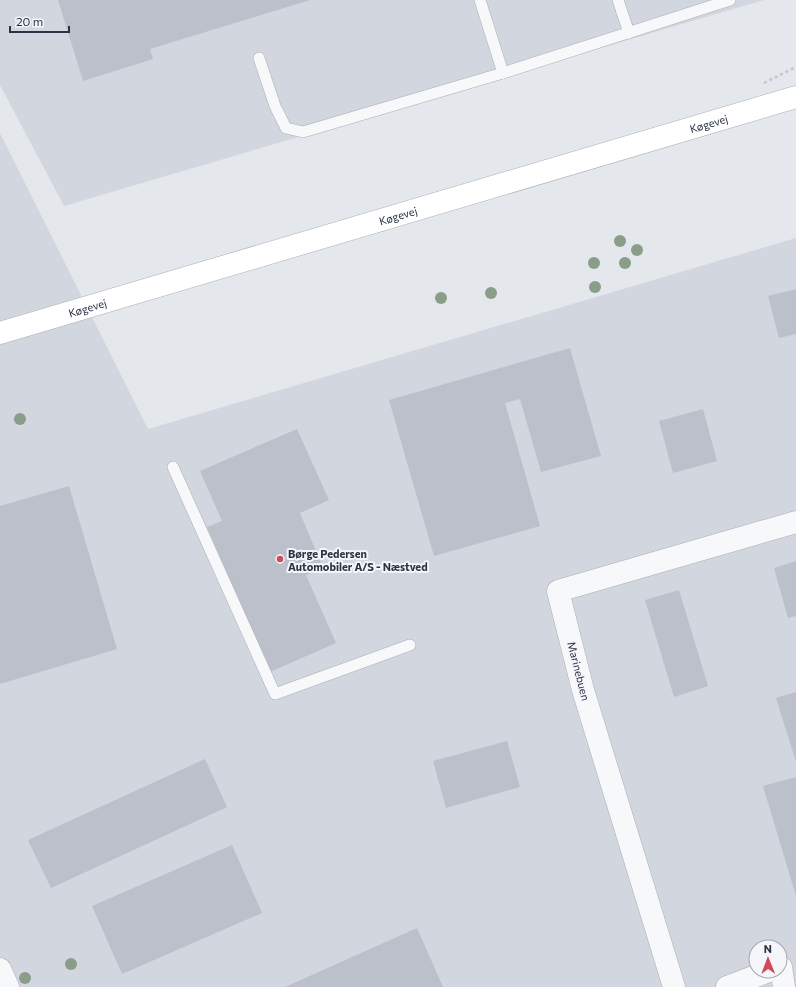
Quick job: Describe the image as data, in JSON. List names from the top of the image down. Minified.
{"streets":{"street":["Køgevej","Marinebuen"]},"places":["Børge Pedersen Automobiler A/S - Næstved"],"scale_bar":"20 m","north":"top"}
